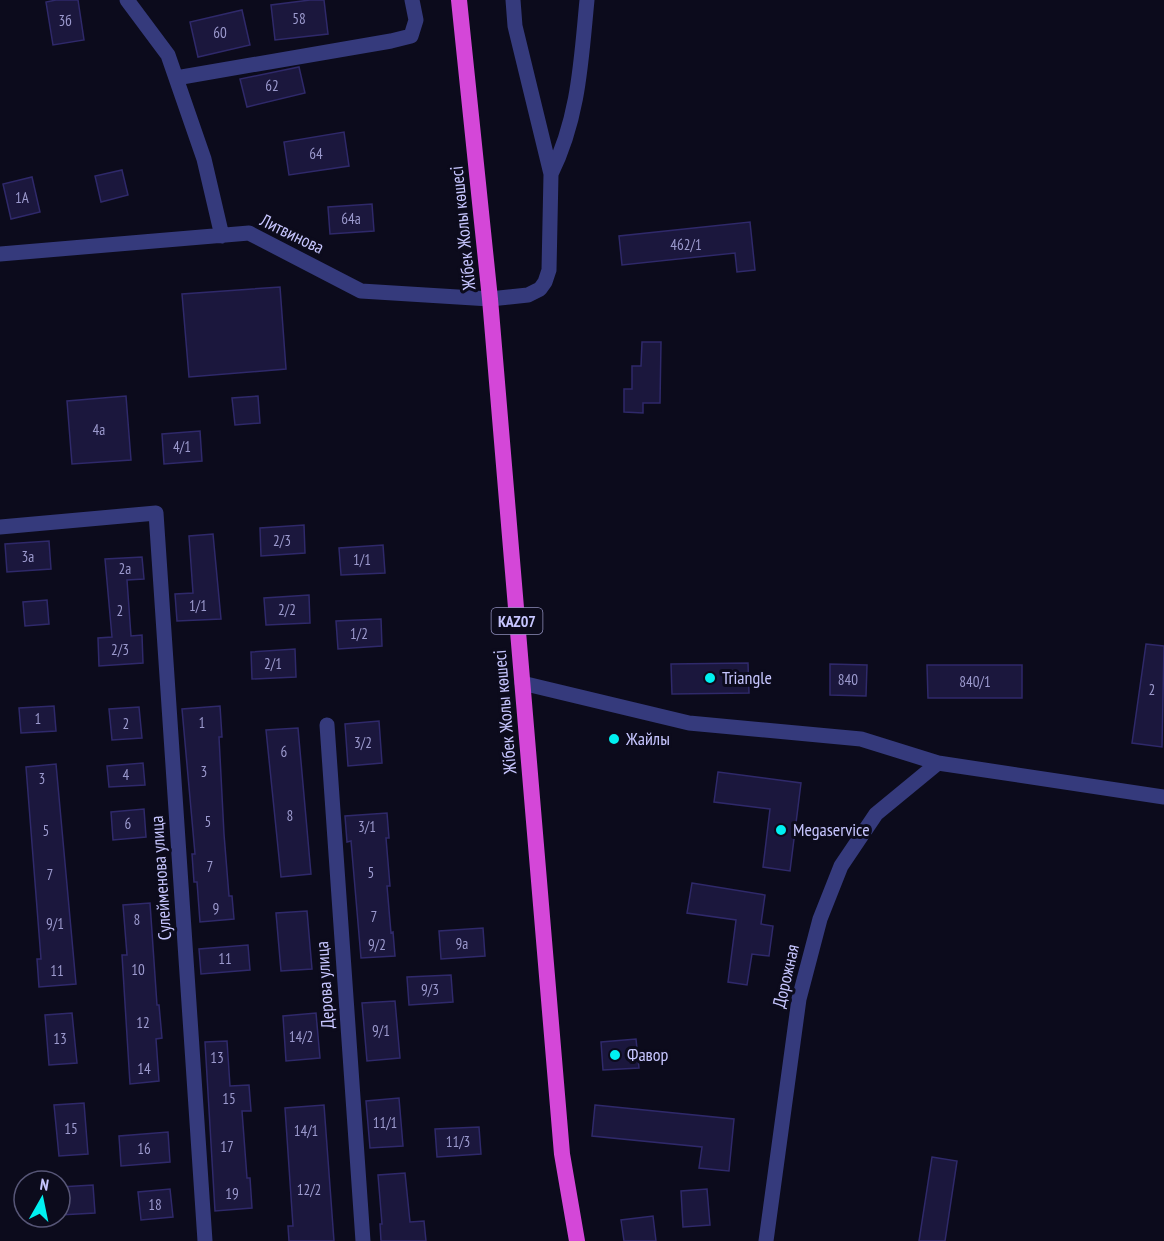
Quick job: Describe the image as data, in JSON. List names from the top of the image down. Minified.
{"streets":{"highway":["Жібек Жолы көшесі","KAZ07"],"street":["Литвинова","Сулейменова улица","Дорожная","Дерова улица"]},"crossings":[["Жібек Жолы көшесі","Литвинова"]],"places":["Triangle","Жайлы","Megaservice","Фавор"],"house_numbers":["58","3б","60","62","64","1А","64а","462/1","4а","4/1","2/3","3а","1/1","2а","1/1","2/2","2","1/2","2/3","2/1","840","840/1","2","1","1","2","3/2","6","3","4","3","8","5","6","3/1","5","7","5","7","9","7","8","9/1","9а","9/2","11","10","11","9/3","12","9/1","14/2","13","13","14","15","11/1","15","14/1","11/3","17","16","12/2","19","18"],"north":"top"}
